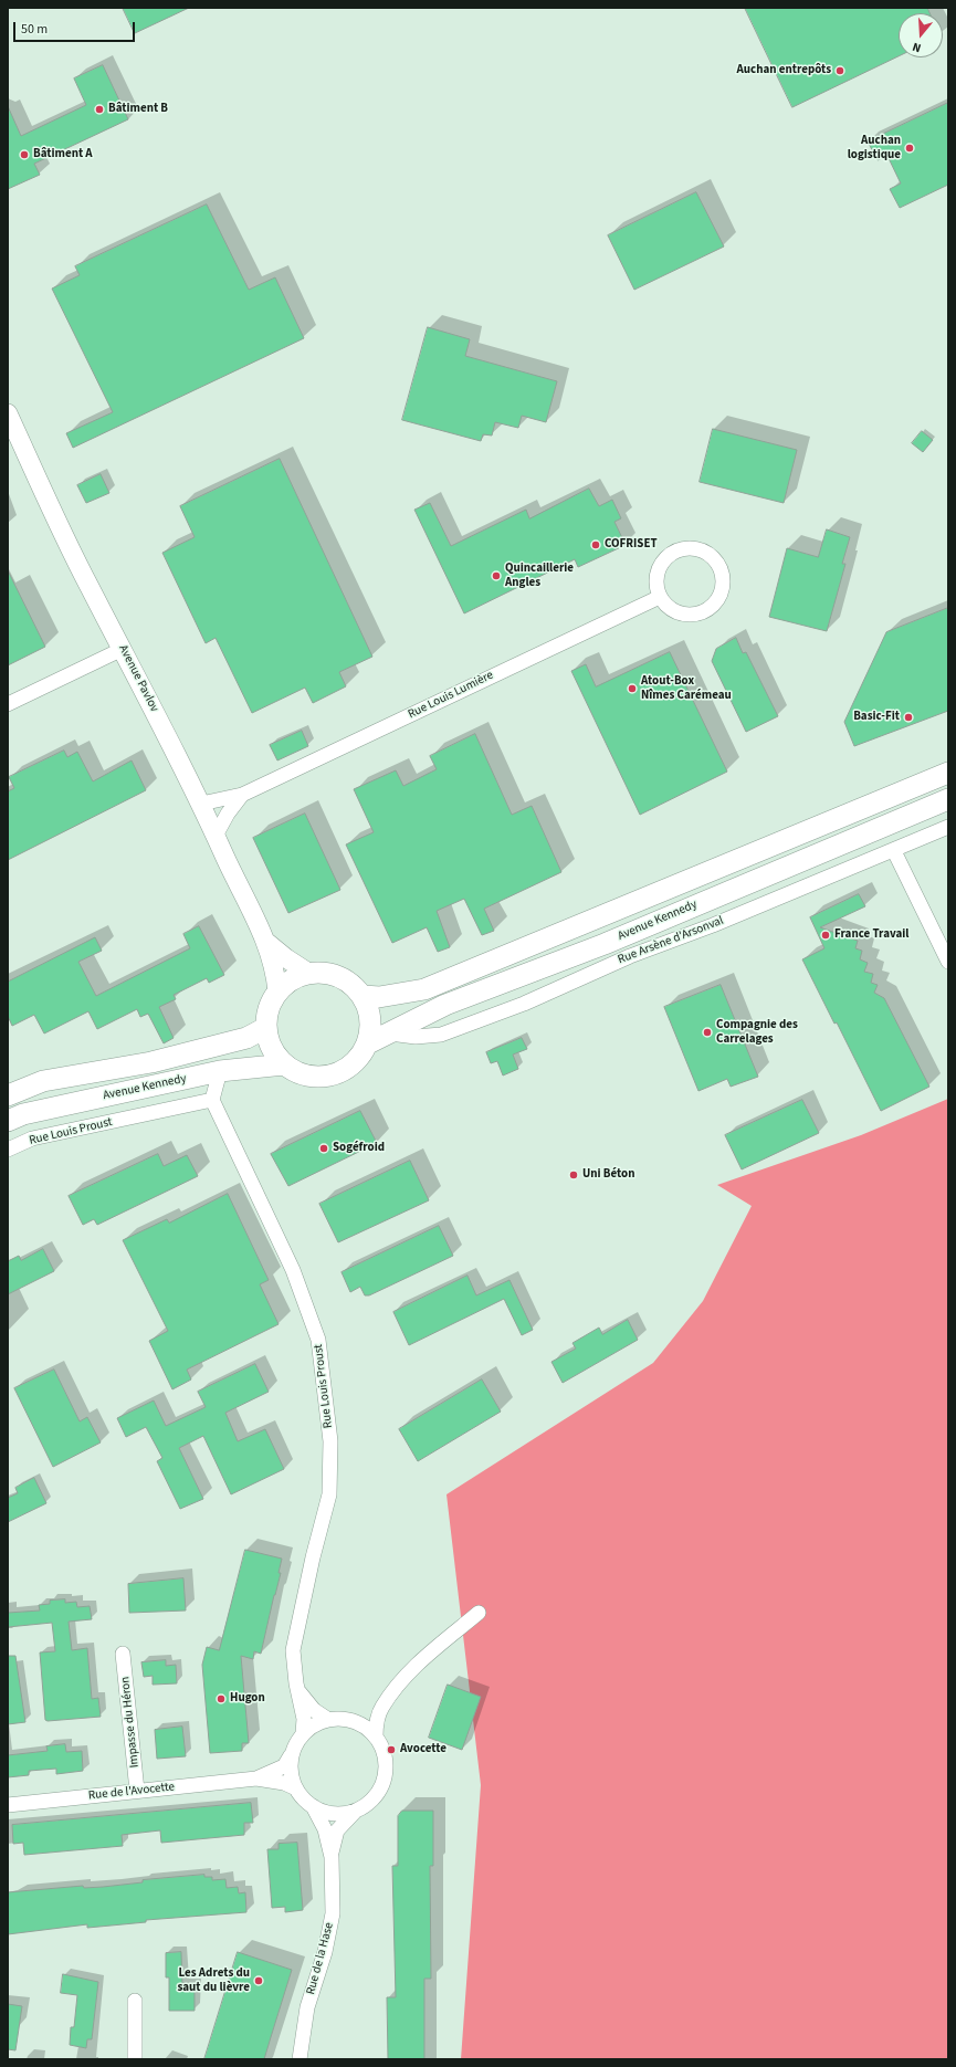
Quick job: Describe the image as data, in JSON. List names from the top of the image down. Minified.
{"streets":{"main road":["Avenue Kennedy"],"street":["Avenue Pavlov","Rue Louis Lumière","Rue Arsène d'Arsonval","Rue Louis Proust","Impasse du Héron","Rue de l'Avocette","Rue de la Hase"]},"crossings":[["Avenue Pavlov","Rue Louis Lumière"],["Avenue Pavlov","Avenue Kennedy"],["Avenue Kennedy","Rue Arsène d'Arsonval"],["Impasse du Héron","Rue de l'Avocette"]],"places":["Auchan entrepôts","Bâtiment B","Auchan logistique","Bâtiment A","COFRISET","Quincaillerie Angles","Atout-Box Nîmes Carémeau","Basic-Fit","France Travail","Compagnie des Carrelages","Sogéfroid","Uni Béton","Hugon","Avocette","Les Adrets du saut du lièvre"],"scale_bar":"50 m","north":"bottom"}
